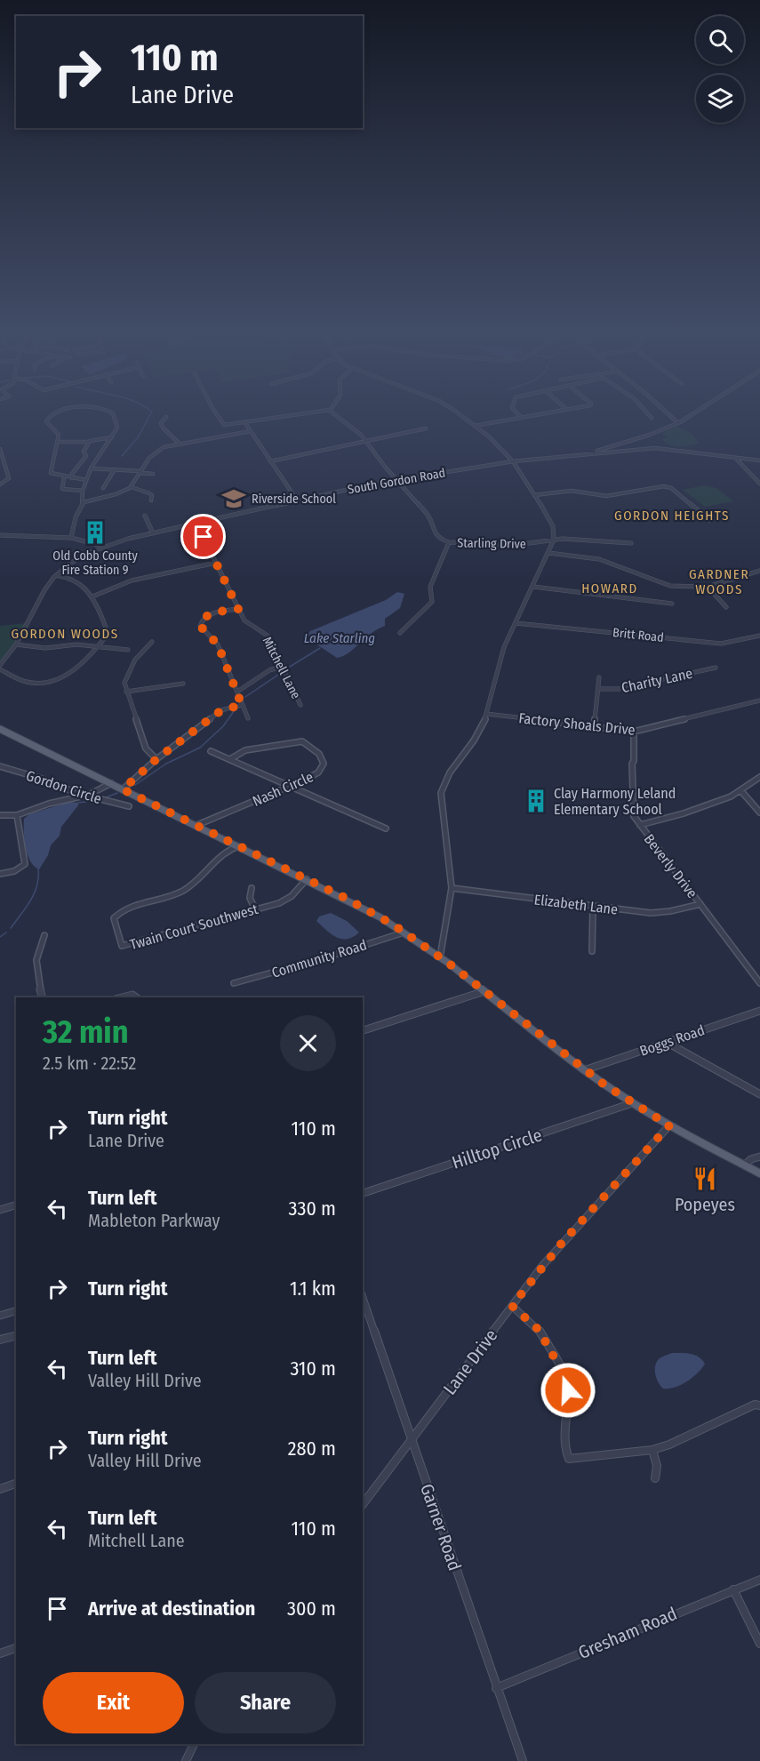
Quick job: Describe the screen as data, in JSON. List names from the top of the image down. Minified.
{"streets":{"street":["South Gordon Road","Starling Drive","Britt Road","Mitchell Lane","Charity Lane","Factory Shoals Drive","Gordon Circle","Nash Circle","Beverly Drive","Elizabeth Lane","Twain Court Southwest","Community Road","Boggs Road","Hilltop Circle","Lane Drive","Garner Road","Gresham Road"]},"crossings":[["South Gordon Road","Starling Drive"],["South Gordon Road","Mitchell Lane"],["Factory Shoals Drive","Beverly Drive"],["Beverly Drive","Elizabeth Lane"],["Lane Drive","Garner Road"],["Garner Road","Gresham Road"]],"districts":["GORDON HEIGHTS","GARDNER WOODS","HOWARD","GORDON WOODS"],"water":["Lake Starling"],"places":{"school or university":["Riverside School"],"building":["Old Cobb County Fire Station 9","Clay Harmony Leland Elementary School"],"restaurant":["Popeyes"]},"page":{"turn":["110 m","Lane Drive"],"heading":["32 min","2.5 km · 22:52"],"list":[{"name":"Turn right","note":"Lane Drive","value":"110 m"},{"name":"Turn left","note":"Mableton Parkway","value":"330 m"},{"name":"Turn right","value":"1.1 km"},{"name":"Turn left","note":"Valley Hill Drive","value":"310 m"},{"name":"Turn right","note":"Valley Hill Drive","value":"280 m"},{"name":"Turn left","note":"Mitchell Lane","value":"110 m"},{"name":"Arrive at destination","value":"300 m"}],"buttons":["Exit","Share"]}}
